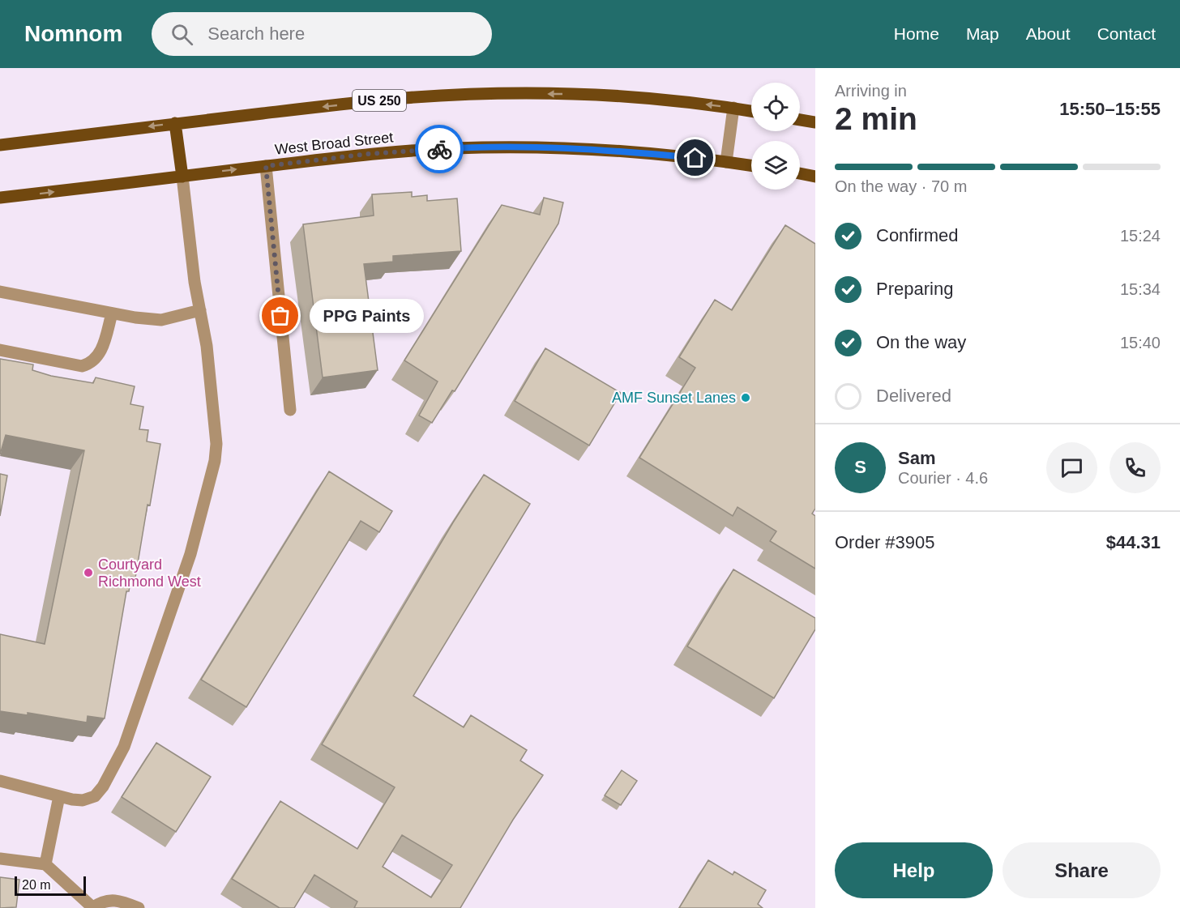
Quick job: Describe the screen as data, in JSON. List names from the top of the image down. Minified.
{"streets":{"main road":["US 250","West Broad Street"]},"places":["PPG Paints","AMF Sunset Lanes","Courtyard Richmond West"],"scale_bar":"20 m","page":{"header":"Nomnom","search":"Search here","nav":["Home","Map","About","Contact"],"heading":["2 min","Arriving in","15:50–15:55"],"panel":["Sam","Courier · 4.6","Order #3905","$44.31"],"bar":"On the way · 70 m","list":[["Confirmed","15:24"],["Preparing","15:34"],["On the way","15:40"],"Delivered"],"bubble":"PPG Paints","round":"S","buttons":["Help","Share"],"scale":"20 m"}}
